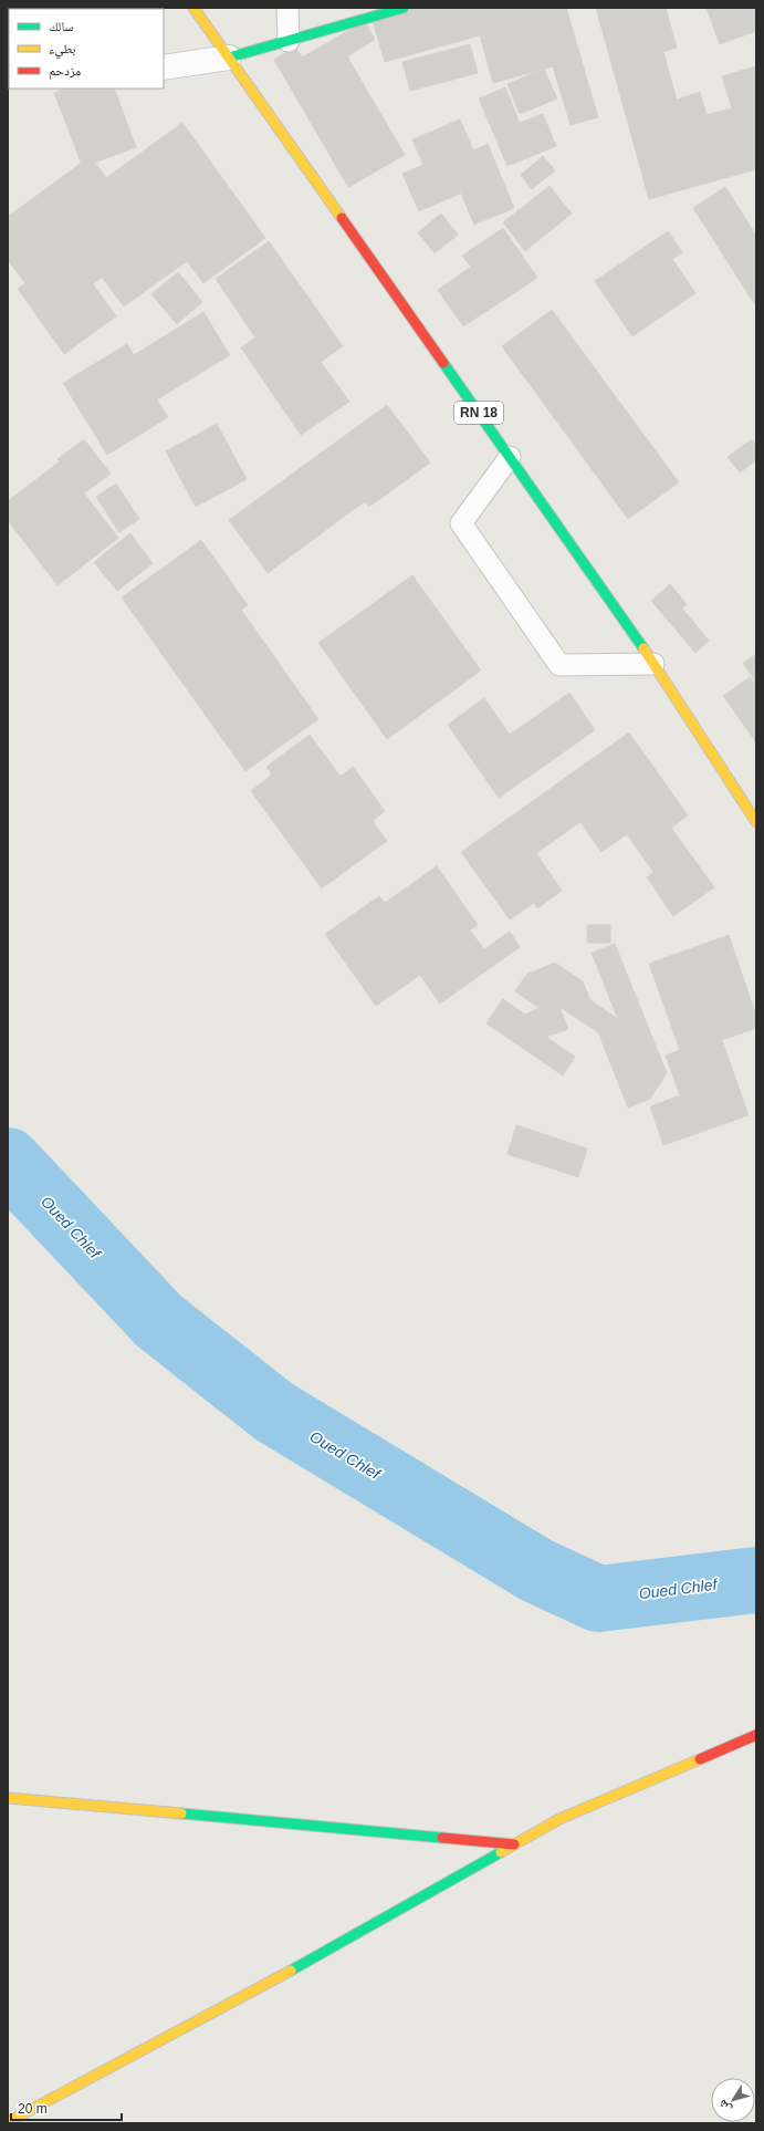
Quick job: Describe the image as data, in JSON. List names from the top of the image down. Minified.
{"streets":{"main road":["RN 18"]},"water":["Oued Chlef"],"legend":["سالك","بطيء","مزدحم"],"scale_bar":"20 m","north":"bottom left"}
